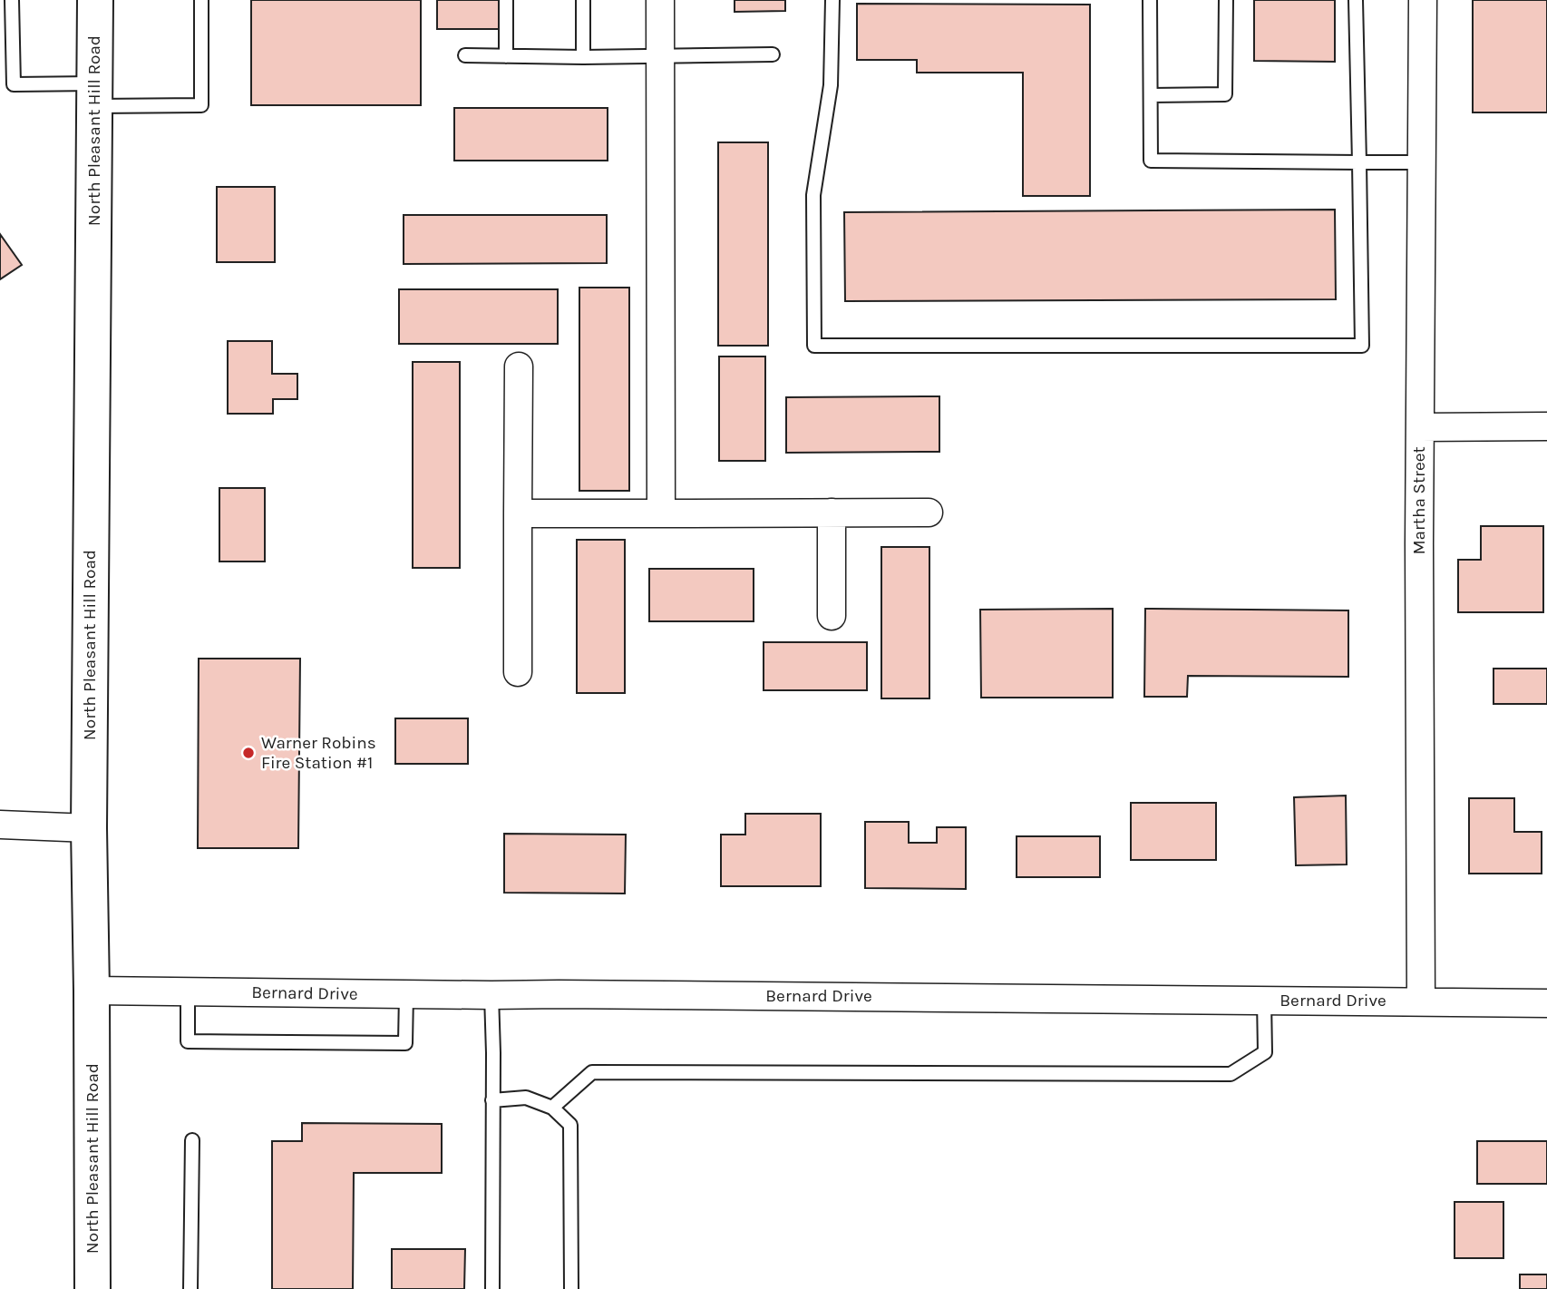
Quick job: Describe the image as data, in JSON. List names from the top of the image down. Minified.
{"streets":{"street":["North Pleasant Hill Road","Martha Street","Bernard Drive"]},"crossings":[["North Pleasant Hill Road","Bernard Drive"],["Martha Street","Bernard Drive"]],"places":["Warner Robins Fire Station #1"]}
